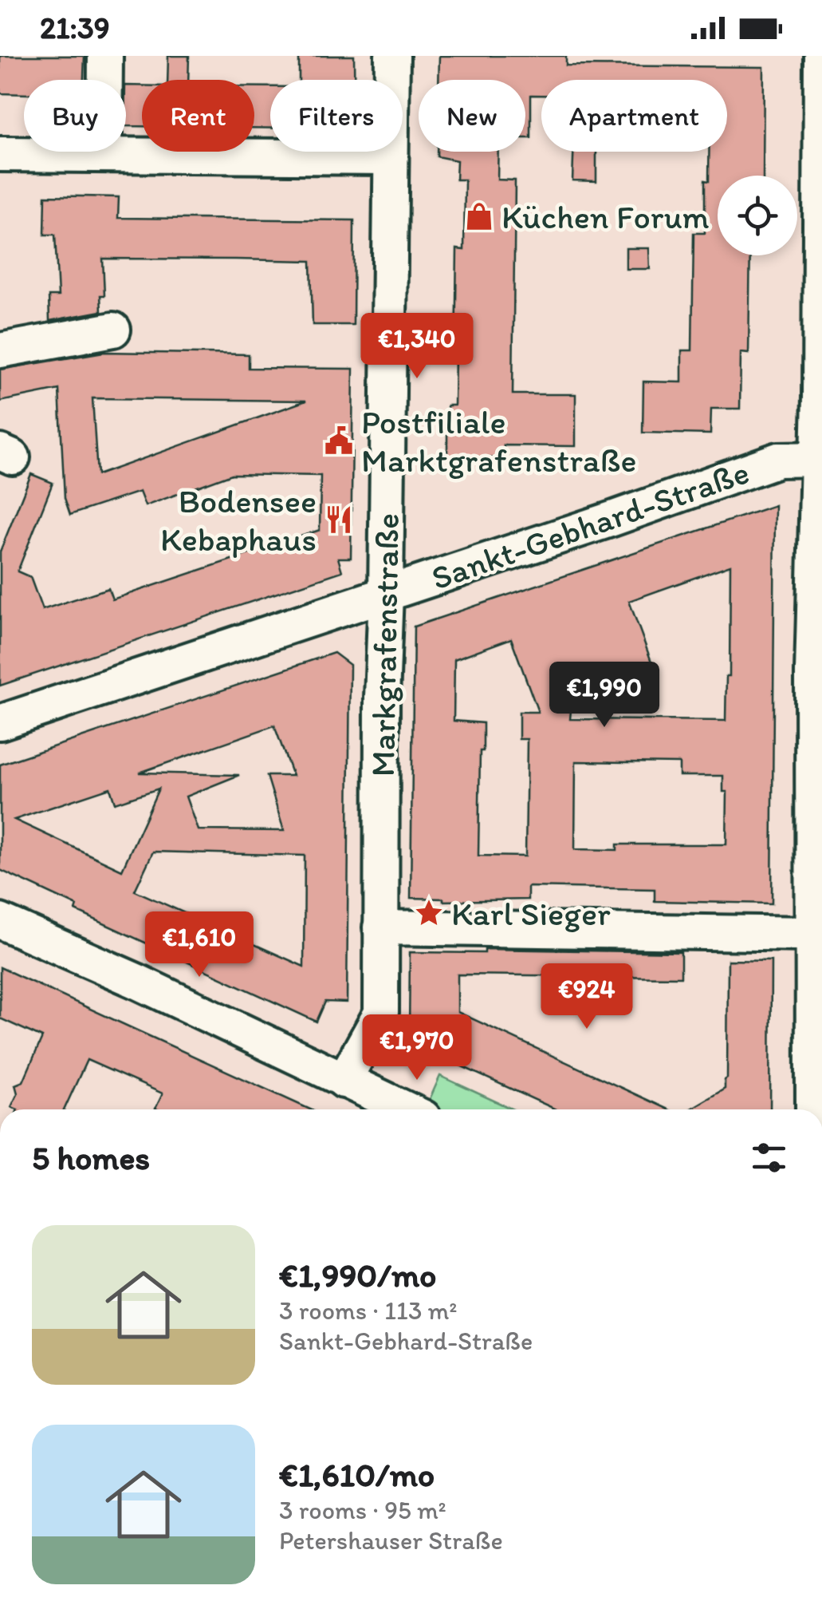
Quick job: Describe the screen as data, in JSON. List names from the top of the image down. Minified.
{"streets":{"street":["Sankt-Gebhard-Straße","Markgrafenstraße"]},"crossings":[["Sankt-Gebhard-Straße","Markgrafenstraße"]],"places":{"shop":["Küchen Forum"],"public building":["Postfiliale Marktgrafenstraße"],"restaurant":["Bodensee Kebaphaus"],"place":["Karl Sieger"]},"page":{"status":"21:39","chip":["Buy","Rent","Filters","New","Apartment"],"price":["€1,340","€1,990","€1,610","€924","€1,970"],"heading":"5 homes","list":[{"name":"€1,990/mo","note":"3 rooms · 113 m² · Sankt-Gebhard-Straße"},{"name":"€1,610/mo","note":"3 rooms · 95 m² · Petershauser Straße"}]}}
